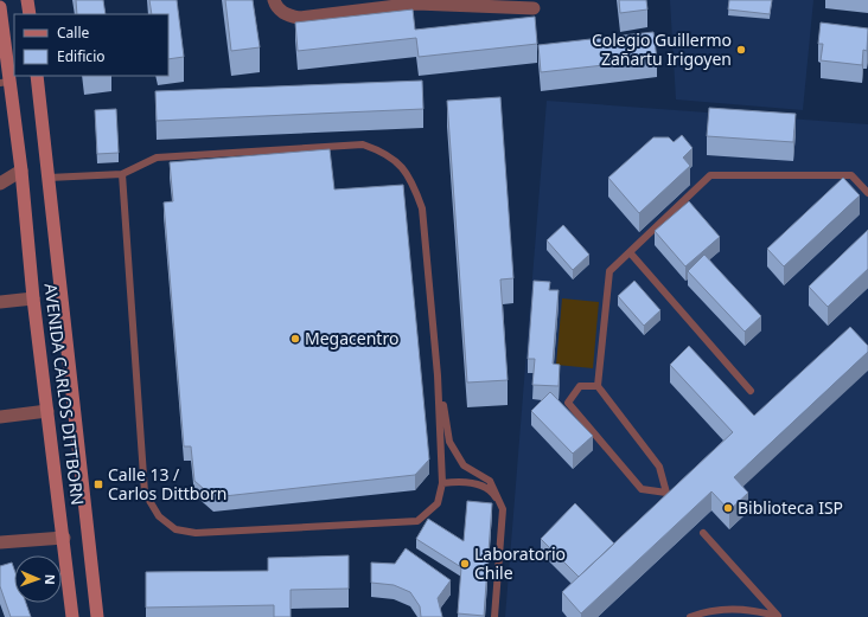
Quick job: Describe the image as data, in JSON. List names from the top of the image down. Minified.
{"streets":{"main road":["AVENIDA CARLOS DITTBORN"]},"places":{"other":["Colegio Guillermo Zañartu Irigoyen","Megacentro","Biblioteca ISP","Laboratorio Chile"],"transit":["Calle 13 / Carlos Dittborn"]},"legend":["Calle","Edificio"],"north":"right"}
